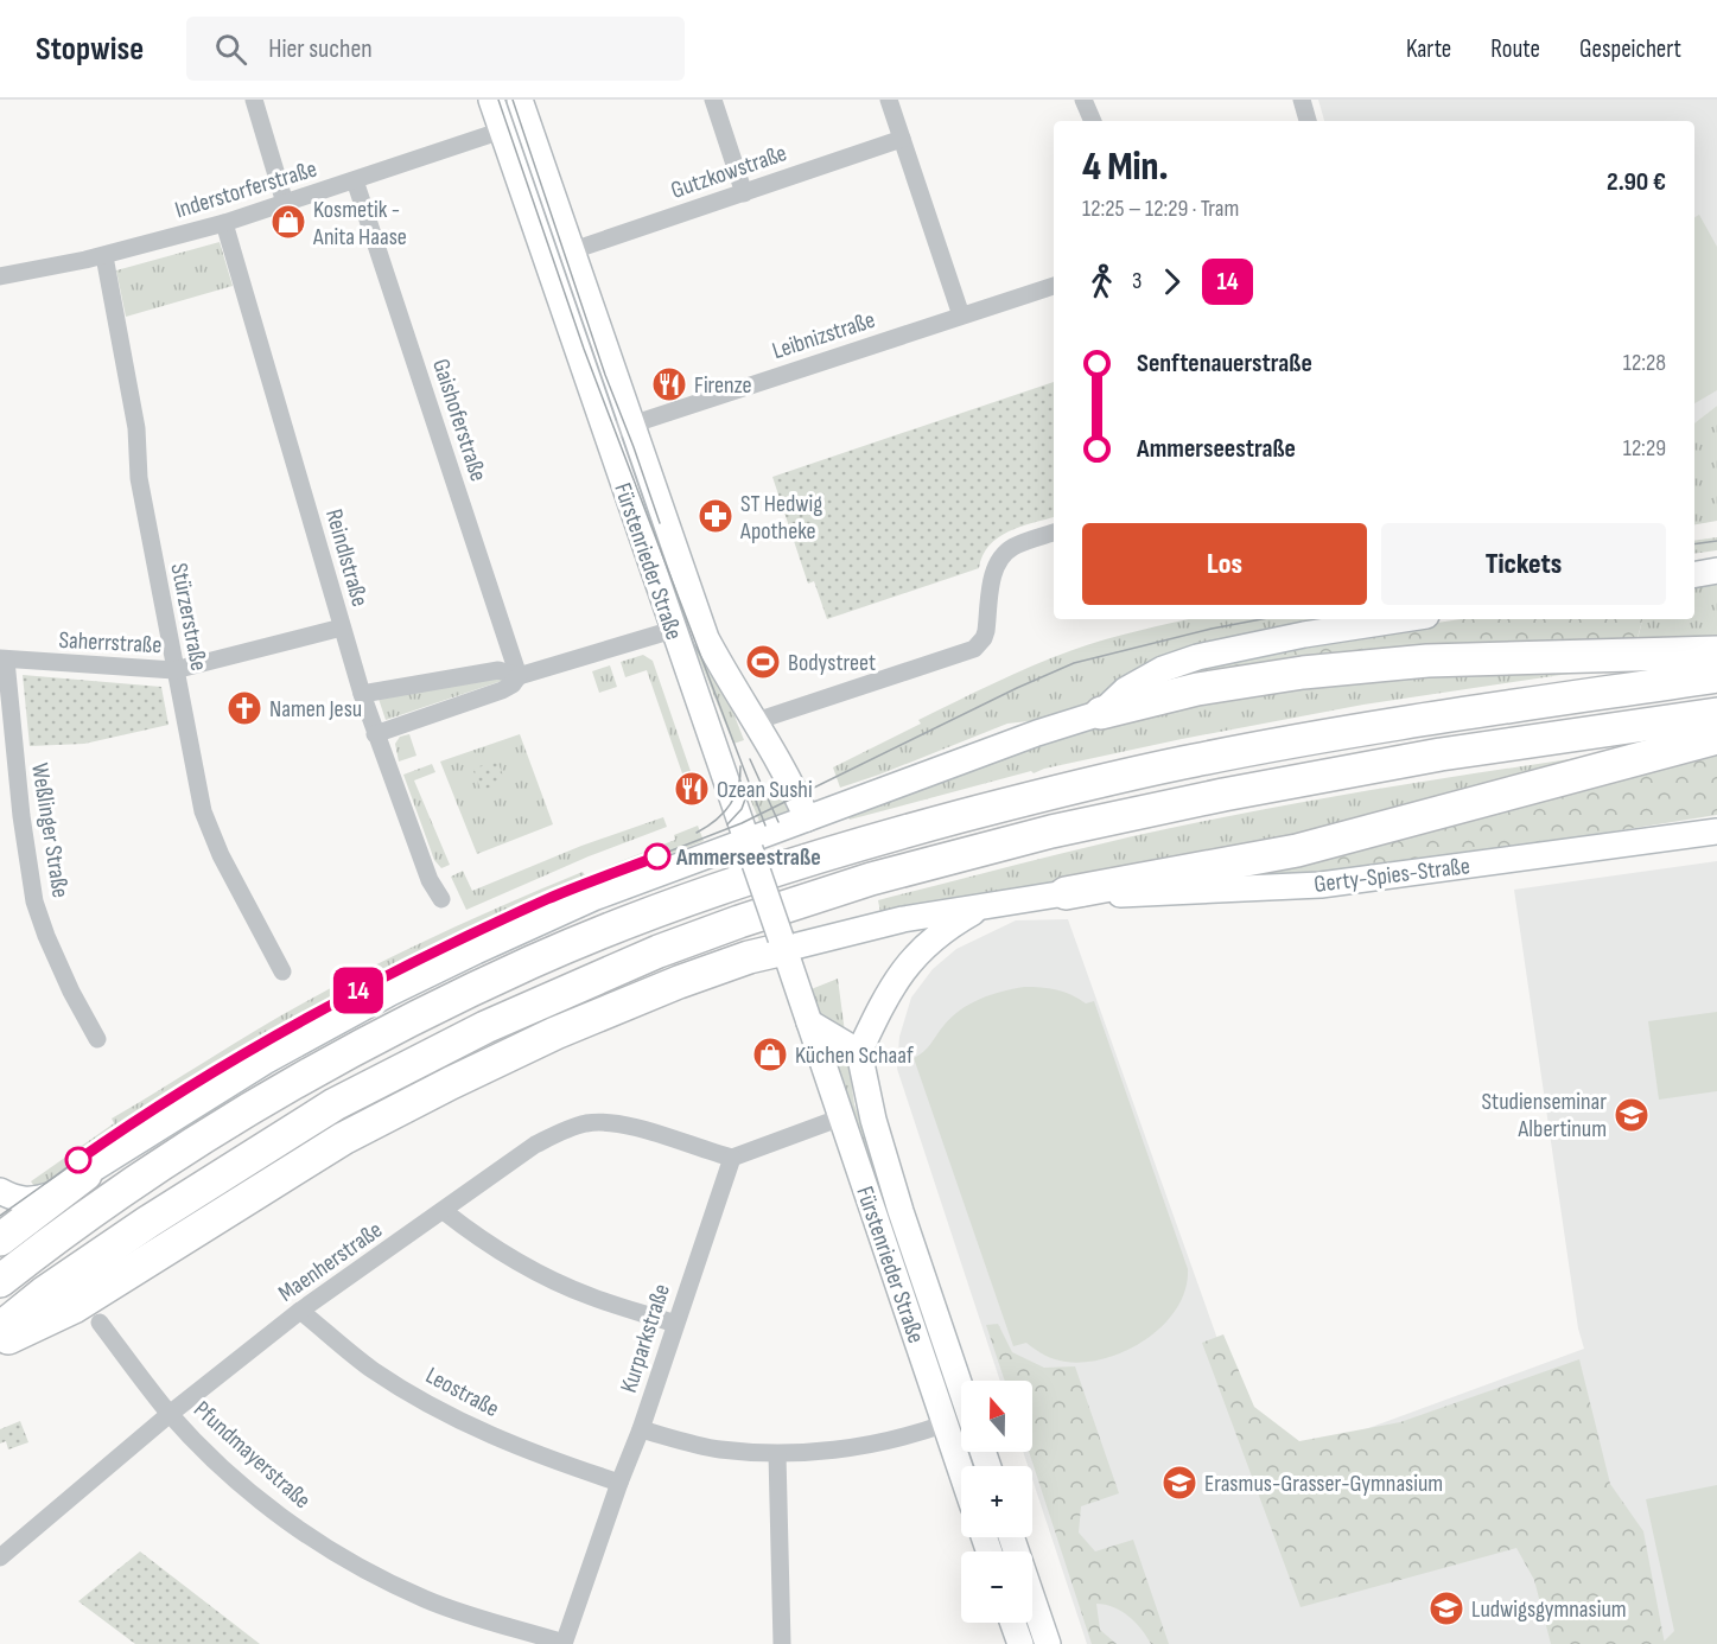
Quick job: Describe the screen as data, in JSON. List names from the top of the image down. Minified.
{"streets":{"main road":["Fürstenrieder Straße","Gerty-Spies-Straße"],"street":["Gutzkowstraße","Inderstorferstraße","Leibnizstraße","Gaishoferstraße","Reindlstraße","Stürzerstraße","Saherrstraße","Weßlinger Straße","Maenherstraße","Kurparkstraße","Leostraße","Pfundmayerstraße"]},"crossings":[["Gutzkowstraße","Fürstenrieder Straße"],["Inderstorferstraße","Gaishoferstraße"],["Inderstorferstraße","Reindlstraße"],["Inderstorferstraße","Fürstenrieder Straße"],["Inderstorferstraße","Stürzerstraße"],["Leibnizstraße","Fürstenrieder Straße"],["Reindlstraße","Saherrstraße"],["Stürzerstraße","Saherrstraße"],["Saherrstraße","Weßlinger Straße"],["Maenherstraße","Kurparkstraße"],["Maenherstraße","Leostraße"],["Maenherstraße","Pfundmayerstraße"],["Kurparkstraße","Leostraße"],["Kurparkstraße","Pfundmayerstraße"]],"places":{"shop":["Kosmetik - Anita Haase","Küchen Schaaf"],"restaurant":["Firenze","Ozean Sushi"],"pharmacy":["ST Hedwig Apotheke"],"sports":["Bodystreet"],"church":["Namen Jesu"],"other":["Ammerseestraße"],"school or university":["Studienseminar Albertinum","Erasmus-Grasser-Gymnasium","Ludwigsgymnasium"]},"lines":["tram line 14"],"north":"top","page":{"header":"Stopwise","search":"Hier suchen","nav":["Karte","Route","Gespeichert"],"on_map":"14","heading":["4 Min.","12:25 – 12:29 · Tram","2.90 €"],"legs":["3","14"],"list":[{"name":"Senftenauerstraße","value":"12:28"},{"name":"Ammerseestraße","value":"12:29"}],"buttons":["Los","Tickets"],"map_buttons":["+","−"]}}
